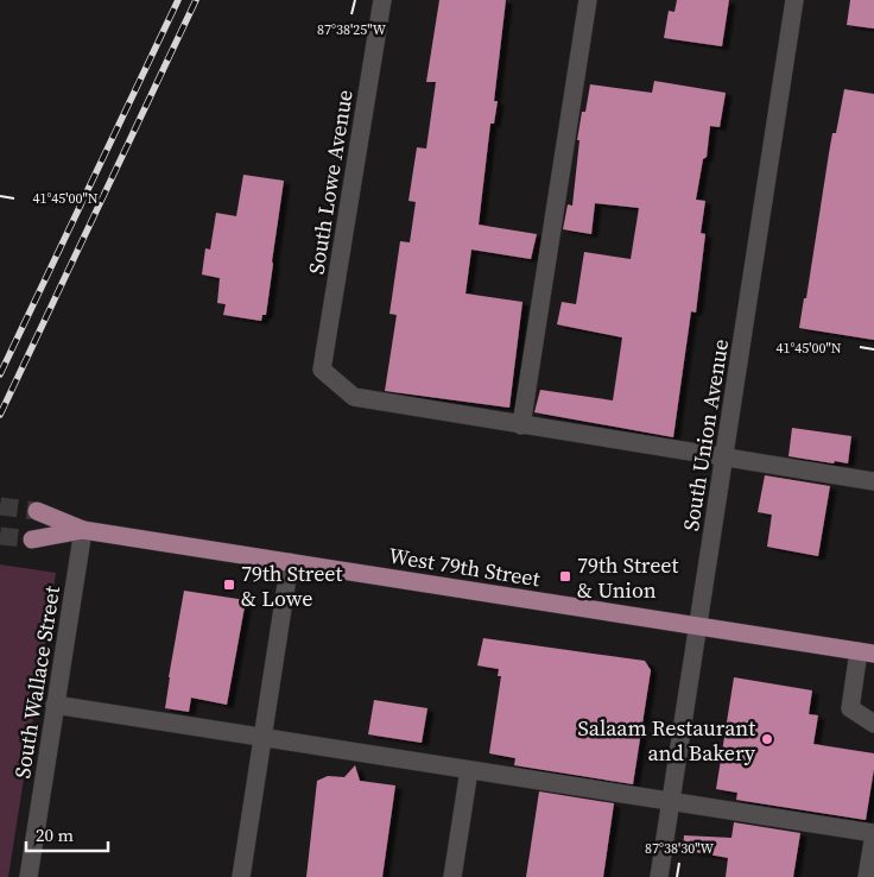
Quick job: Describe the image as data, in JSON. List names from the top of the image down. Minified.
{"streets":{"main road":["West 79th Street"],"street":["South Lowe Avenue","South Union Avenue","South Wallace Street"]},"crossings":[["South Union Avenue","West 79th Street"],["West 79th Street","South Wallace Street"]],"places":{"transit":["79th Street & Union","79th Street & Lowe"],"other":["Salaam Restaurant and Bakery"]},"scale_bar":"20 m","coordinates":["87°38'25\"W","41°45'00\"N","87°38'30\"W"]}
